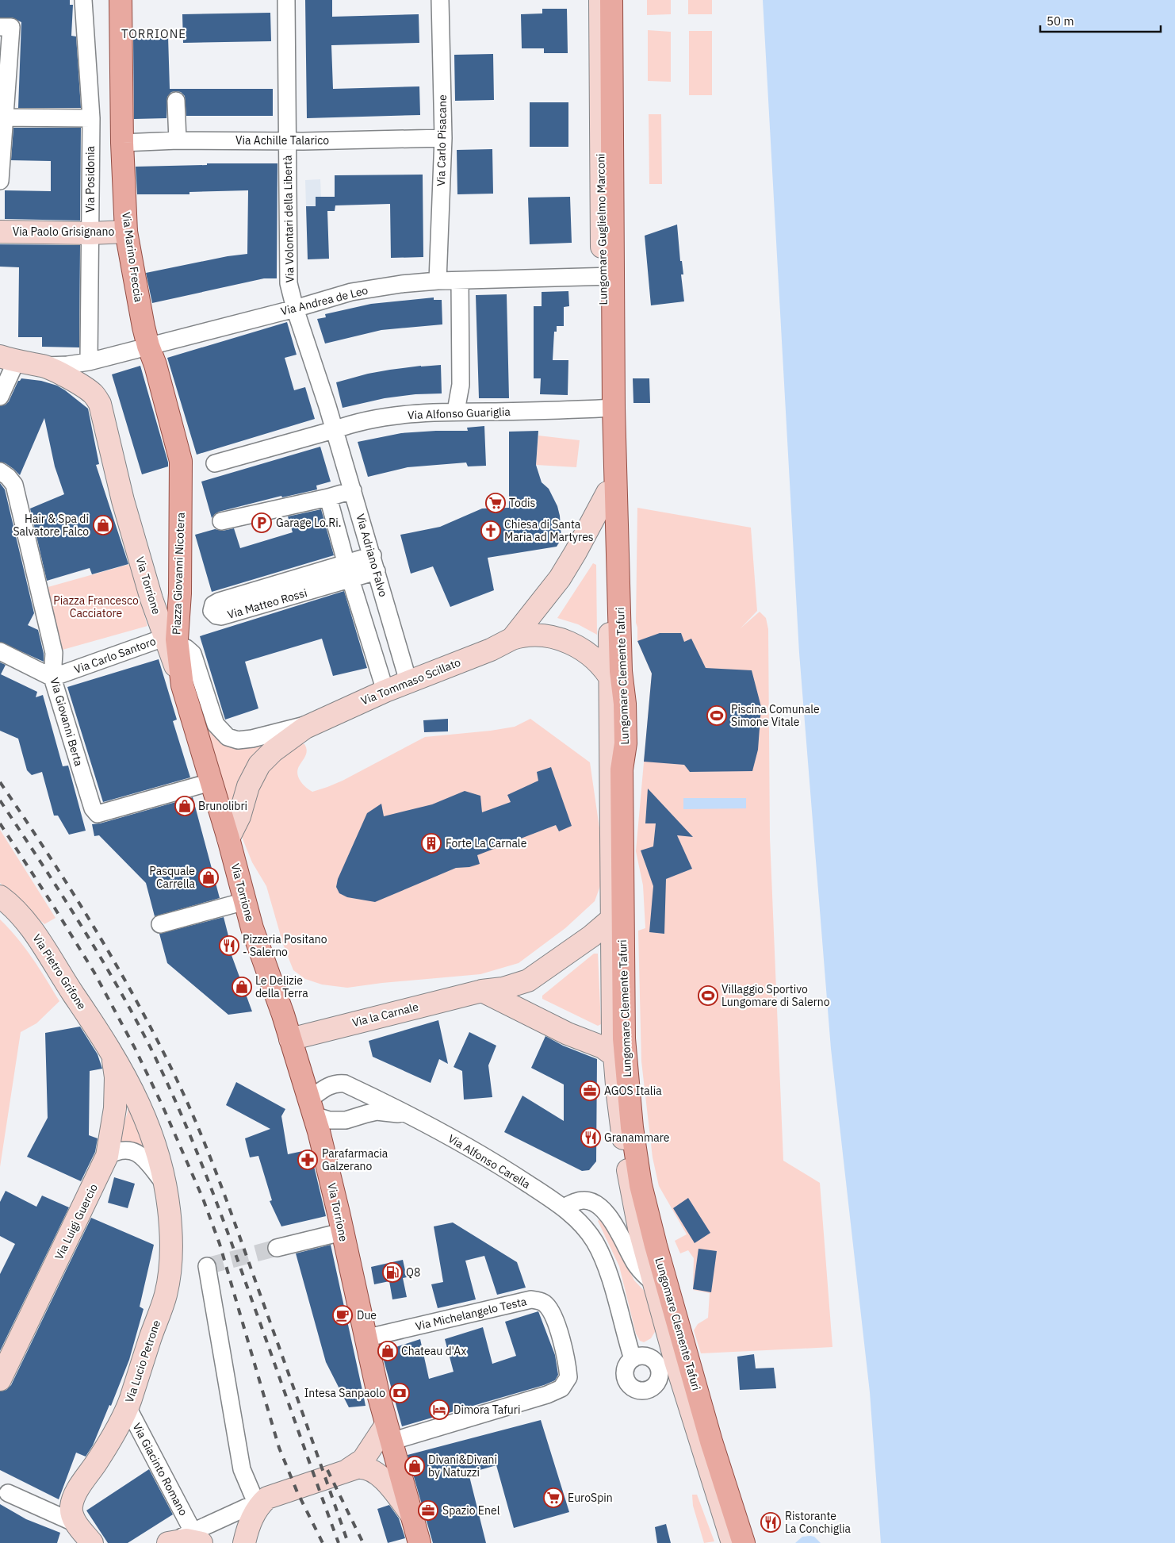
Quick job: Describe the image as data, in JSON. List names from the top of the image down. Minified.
{"streets":{"main road":["Lungomare Guglielmo Marconi","Via Marino Freccia","Piazza Giovanni Nicotera","Via Torrione","Lungomare Clemente Tafuri"],"street":["Via Achille Talarico","Via Carlo Pisacane","Via Posidonia","Via Volontari della Libertà","Via Paolo Grisignano","Via Andrea de Leo","Via Alfonso Guariglia","Via Adriano Falvo","Via Matteo Rossi","Via Carlo Santoro","Via Tommaso Scillato","Via Giovanni Berta","Via Pietro Grifone","Via la Carnale","Via Alfonso Carella","Via Luigi Guercio","Via Michelangelo Testa","Via Lucio Petrone","Via Giacinto Romano"]},"crossings":[["Via Achille Talarico","Via Carlo Pisacane"],["Via Achille Talarico","Via Volontari della Libertà"],["Via Achille Talarico","Via Marino Freccia"],["Via Carlo Pisacane","Via Andrea de Leo"],["Via Posidonia","Via Paolo Grisignano"],["Via Posidonia","Via Andrea de Leo"],["Via Volontari della Libertà","Via Andrea de Leo"],["Via Volontari della Libertà","Via Alfonso Guariglia"],["Via Volontari della Libertà","Via Adriano Falvo"],["Lungomare Guglielmo Marconi","Via Andrea de Leo"],["Lungomare Guglielmo Marconi","Via Alfonso Guariglia"],["Lungomare Guglielmo Marconi","Lungomare Clemente Tafuri"],["Via Paolo Grisignano","Via Marino Freccia"],["Via Marino Freccia","Via Andrea de Leo"],["Via Marino Freccia","Piazza Giovanni Nicotera"],["Via Alfonso Guariglia","Via Adriano Falvo"],["Via Adriano Falvo","Via Matteo Rossi"],["Via Adriano Falvo","Via Tommaso Scillato"],["Piazza Giovanni Nicotera","Via Torrione"],["Piazza Giovanni Nicotera","Via Carlo Santoro"],["Piazza Giovanni Nicotera","Via Tommaso Scillato"],["Via Torrione","Via Carlo Santoro"],["Via Torrione","Via Tommaso Scillato"],["Via Torrione","Via Giovanni Berta"],["Via Torrione","Via la Carnale"],["Via Torrione","Via Alfonso Carella"],["Via Torrione","Via Michelangelo Testa"],["Via Carlo Santoro","Via Tommaso Scillato"],["Via Carlo Santoro","Via Giovanni Berta"],["Lungomare Clemente Tafuri","Via Tommaso Scillato"],["Lungomare Clemente Tafuri","Via la Carnale"],["Via Pietro Grifone","Via Luigi Guercio"],["Via Pietro Grifone","Via Lucio Petrone"],["Via Luigi Guercio","Via Lucio Petrone"],["Via Lucio Petrone","Via Giacinto Romano"]],"districts":["TORRIONE"],"parks":["Piazza Francesco Cacciatore"],"places":{"supermarket":["Todis","EuroSpin"],"parking":["Garage Lo.Ri."],"shop":["Hair & Spa di Salvatore Falco","Brunolibri","Pasquale Carrella","Le Delizie della Terra","Chateau d'Ax","Divani&Divani by Natuzzi"],"church":["Chiesa di Santa Maria ad Martyres"],"sports":["Piscina Comunale Simone Vitale","Villaggio Sportivo Lungomare di Salerno"],"building":["Forte La Carnale"],"restaurant":["Pizzeria Positano - Salerno","Granammare","Ristorante La Conchiglia"],"office":["AGOS Italia","Spazio Enel"],"pharmacy":["Parafarmacia Galzerano"],"fuel station":["Q8"],"cafe":["Due"],"bank":["Intesa Sanpaolo"],"hotel":["Dimora Tafuri"]},"scale_bar":"50 m"}
